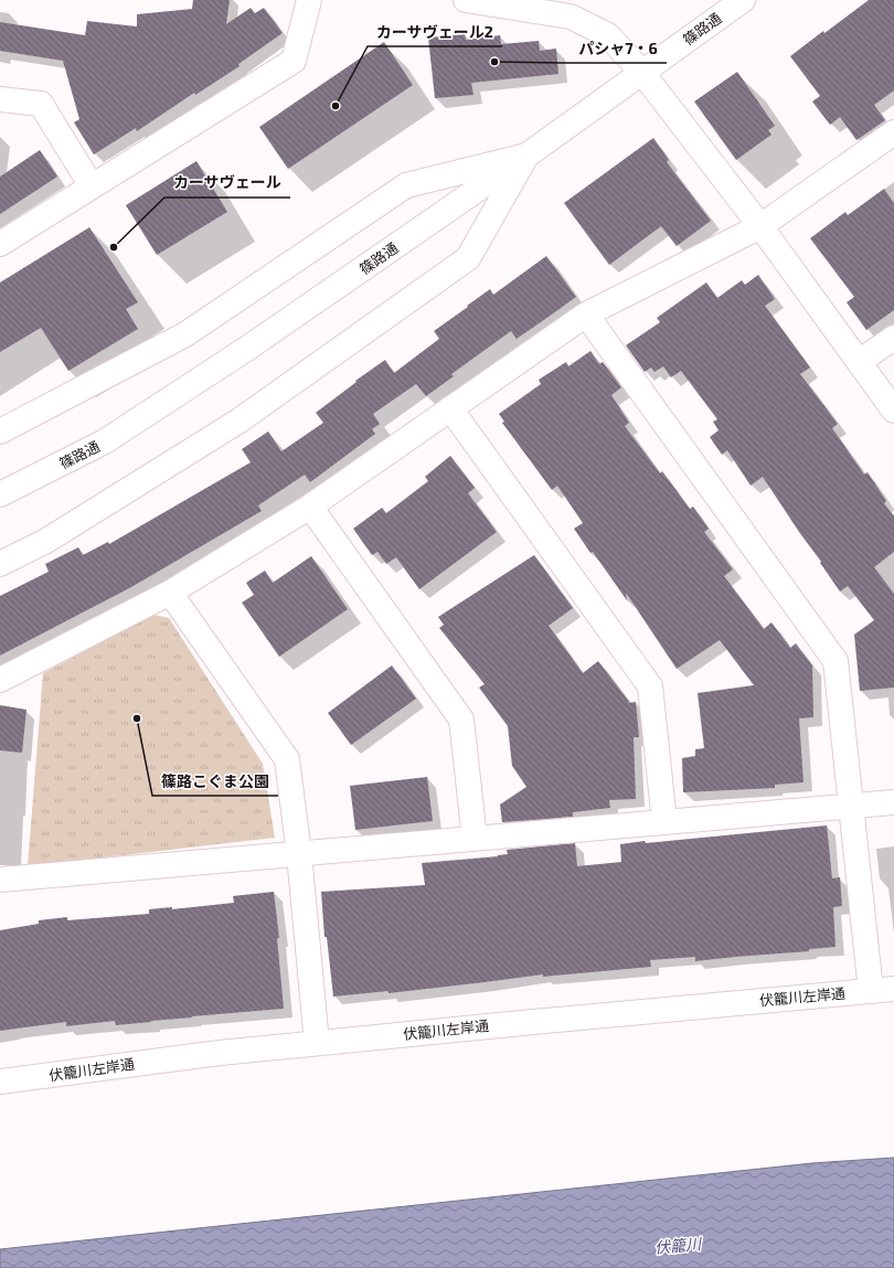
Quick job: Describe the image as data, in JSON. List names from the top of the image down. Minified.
{"streets":{"street":["篠路通","伏籠川左岸通"]},"water":["伏籠川"],"places":["パシャ7・6","カーサヴェール2","カーサヴェール","篠路こぐま公園"]}
